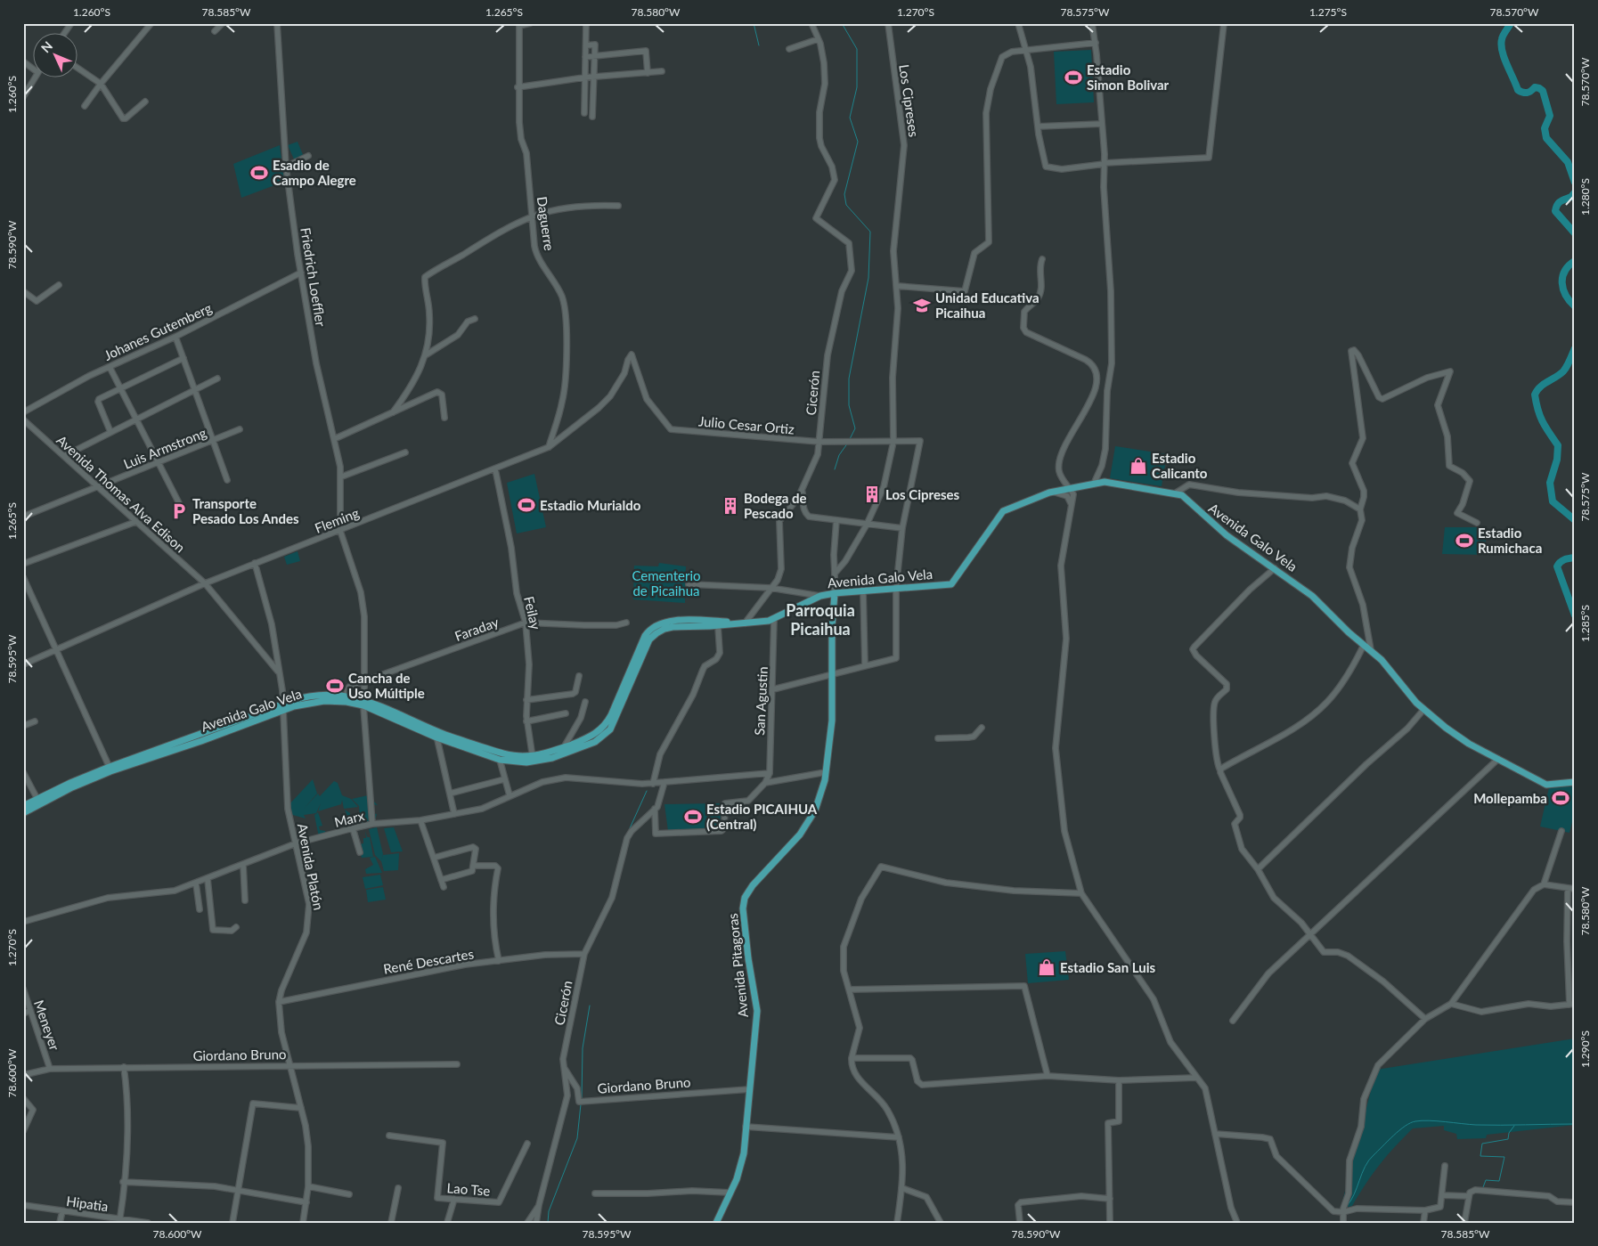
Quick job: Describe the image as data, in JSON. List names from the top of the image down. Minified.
{"streets":{"main road":["Avenida Galo Vela","Avenida Pitagoras"],"street":["Los Cipreses","Daguerre","Friedrich Loeffler","Johanes Gutemberg","Cicerón","Julio Cesar Ortiz","Luis Armstrong","Avenida Thomas Alva Edison","Fleming","Feilay","Faraday","San Agustin","Marx","Avenida Platón","René Descartes","Meneyer","Giordano Bruno","Lao Tse","Hipatia"]},"crossings":[["Los Cipreses","Julio Cesar Ortiz"],["Daguerre","Fleming"],["Friedrich Loeffler","Johanes Gutemberg"],["Friedrich Loeffler","Fleming"],["Cicerón","Julio Cesar Ortiz"],["Cicerón","Avenida Galo Vela"],["Cicerón","Marx"],["Cicerón","René Descartes"],["Cicerón","Giordano Bruno"],["Julio Cesar Ortiz","Fleming"],["Luis Armstrong","Avenida Thomas Alva Edison"],["Avenida Thomas Alva Edison","Fleming"],["Avenida Thomas Alva Edison","Avenida Platón"],["Fleming","Feilay"],["Fleming","Avenida Platón"],["Avenida Galo Vela","Feilay"],["Avenida Galo Vela","Faraday"],["Avenida Galo Vela","San Agustin"],["Avenida Galo Vela","Avenida Platón"],["Avenida Galo Vela","Avenida Pitagoras"],["Feilay","Faraday"],["San Agustin","Marx"],["Marx","Avenida Platón"],["Avenida Platón","René Descartes"],["Avenida Platón","Giordano Bruno"],["Avenida Pitagoras","Giordano Bruno"],["Meneyer","Giordano Bruno"]],"districts":["Parroquia Picaihua"],"parks":["Cementerio de Picaihua"],"places":{"sports":["Estadio Simon Bolivar","Esadio de Campo Alegre","Estadio Murialdo","Estadio Rumichaca","Cancha de Uso Múltiple","Mollepamba","Estadio PICAIHUA (Central)"],"school or university":["Unidad Educativa Picaihua"],"shop":["Estadio Calicanto","Estadio San Luis"],"building":["Los Cipreses","Bodega de Pescado"],"parking":["Transporte Pesado Los Andes"]},"north":"top left","coordinates":["1.260°S","78.585°W","1.265°S","78.580°W","1.270°S","78.575°W","1.275°S","78.570°W","1.280°S","78.590°W","1.285°S","78.595°W","1.290°S","78.600°W"]}
